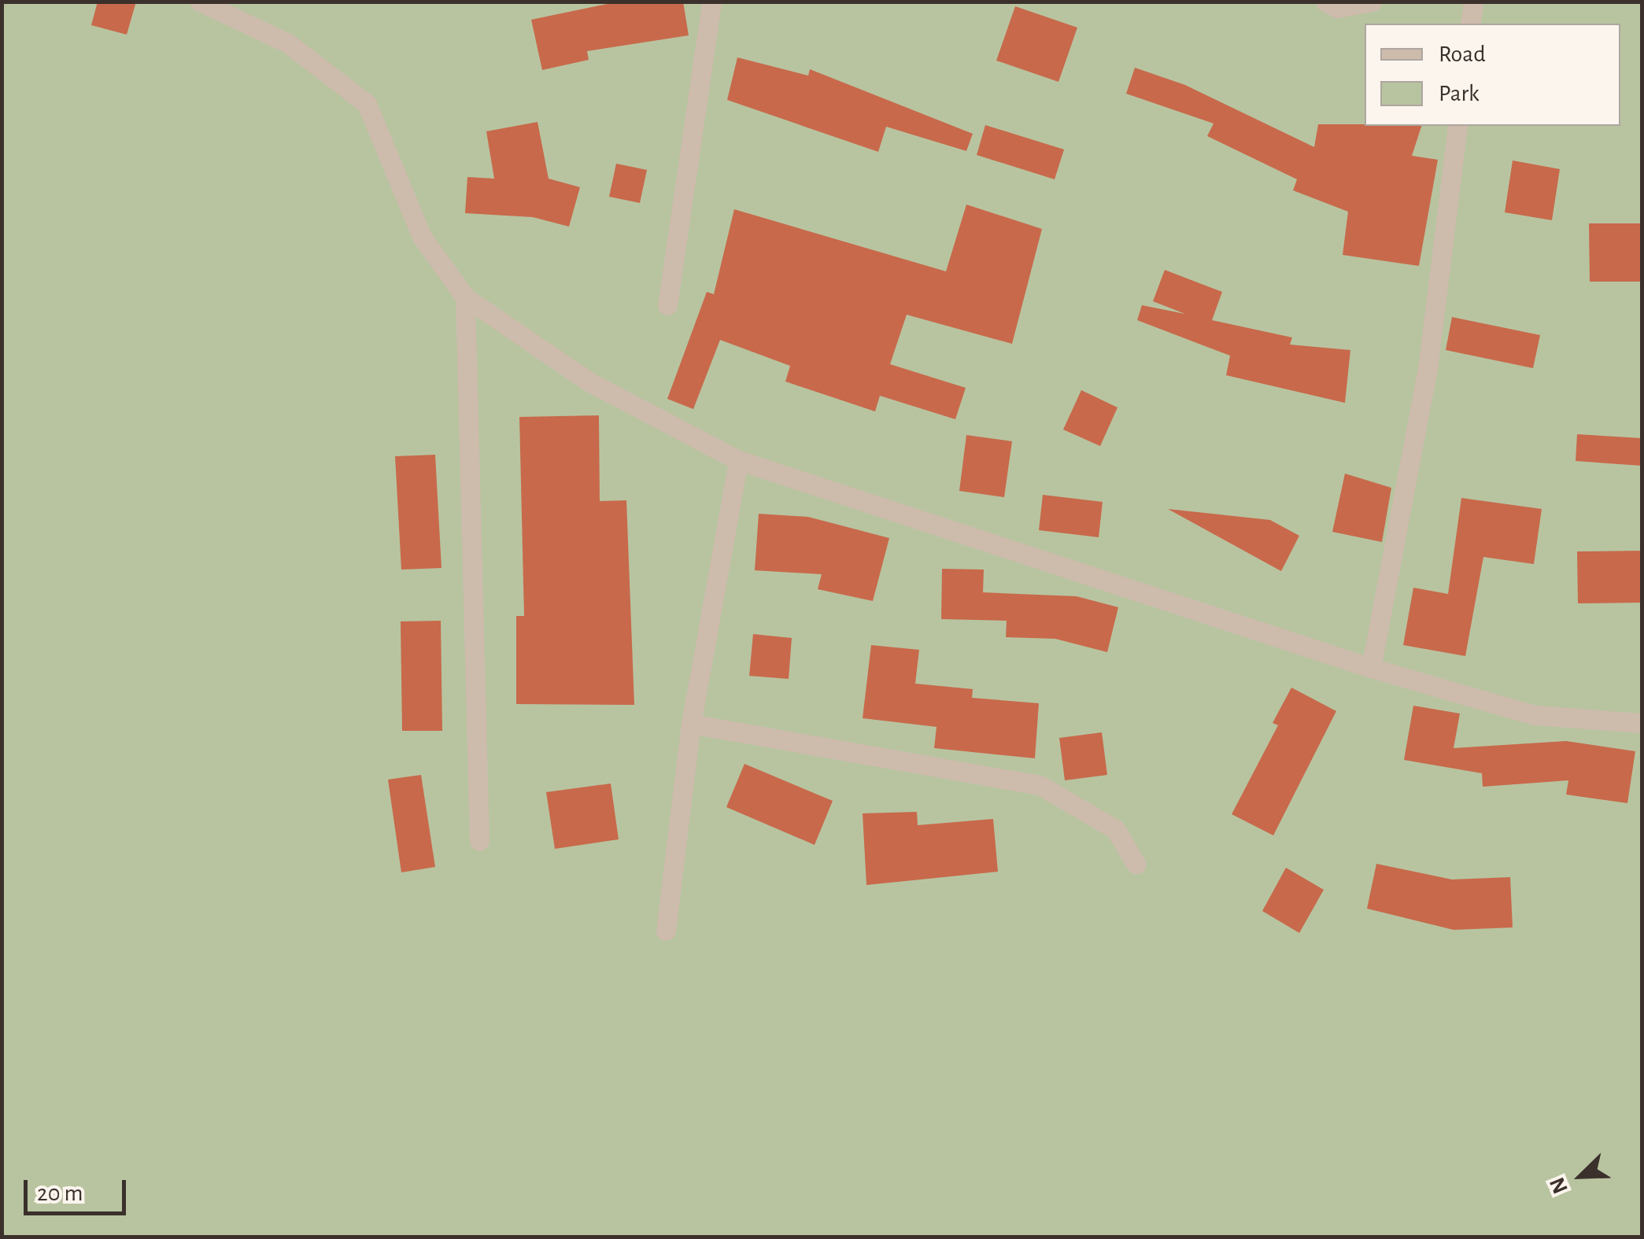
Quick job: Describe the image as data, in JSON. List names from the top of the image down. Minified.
{"legend":["Road","Park"],"scale_bar":"20 m","north":"bottom left"}
